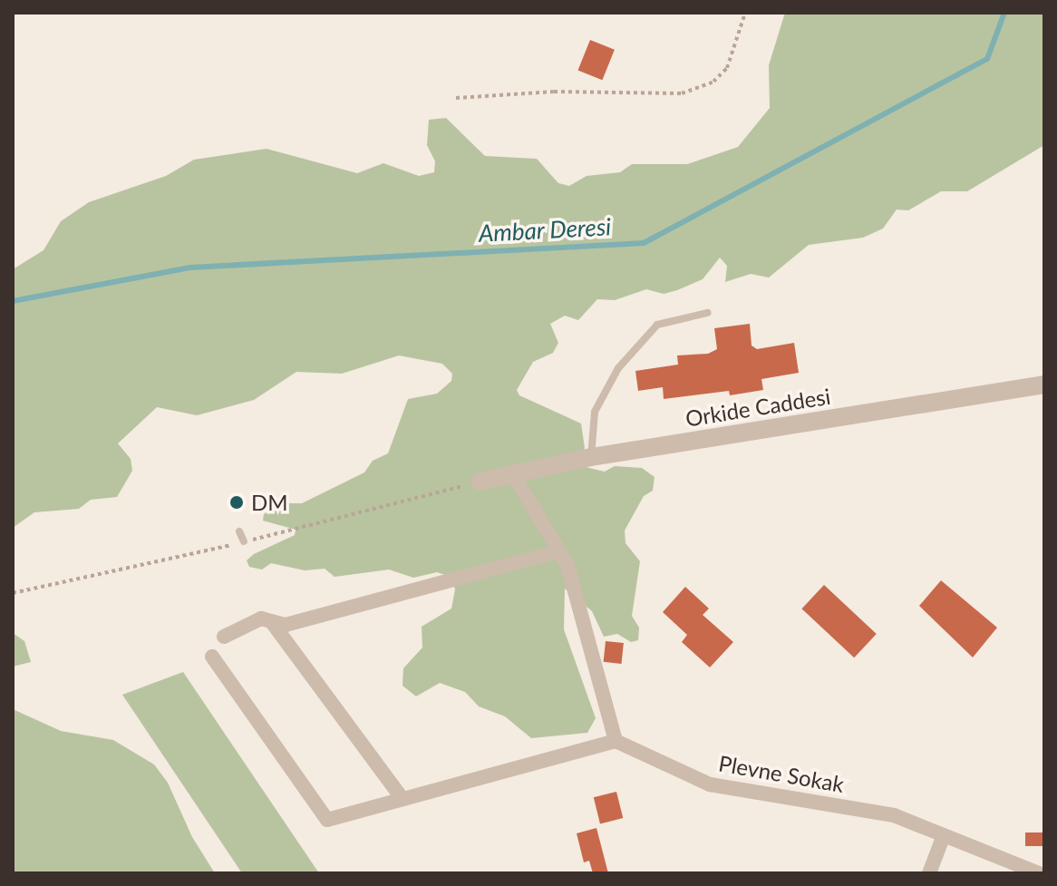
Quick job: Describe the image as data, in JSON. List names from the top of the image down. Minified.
{"streets":{"street":["Orkide Caddesi","Plevne Sokak"]},"water":["Ambar Deresi"],"places":["DM"]}
